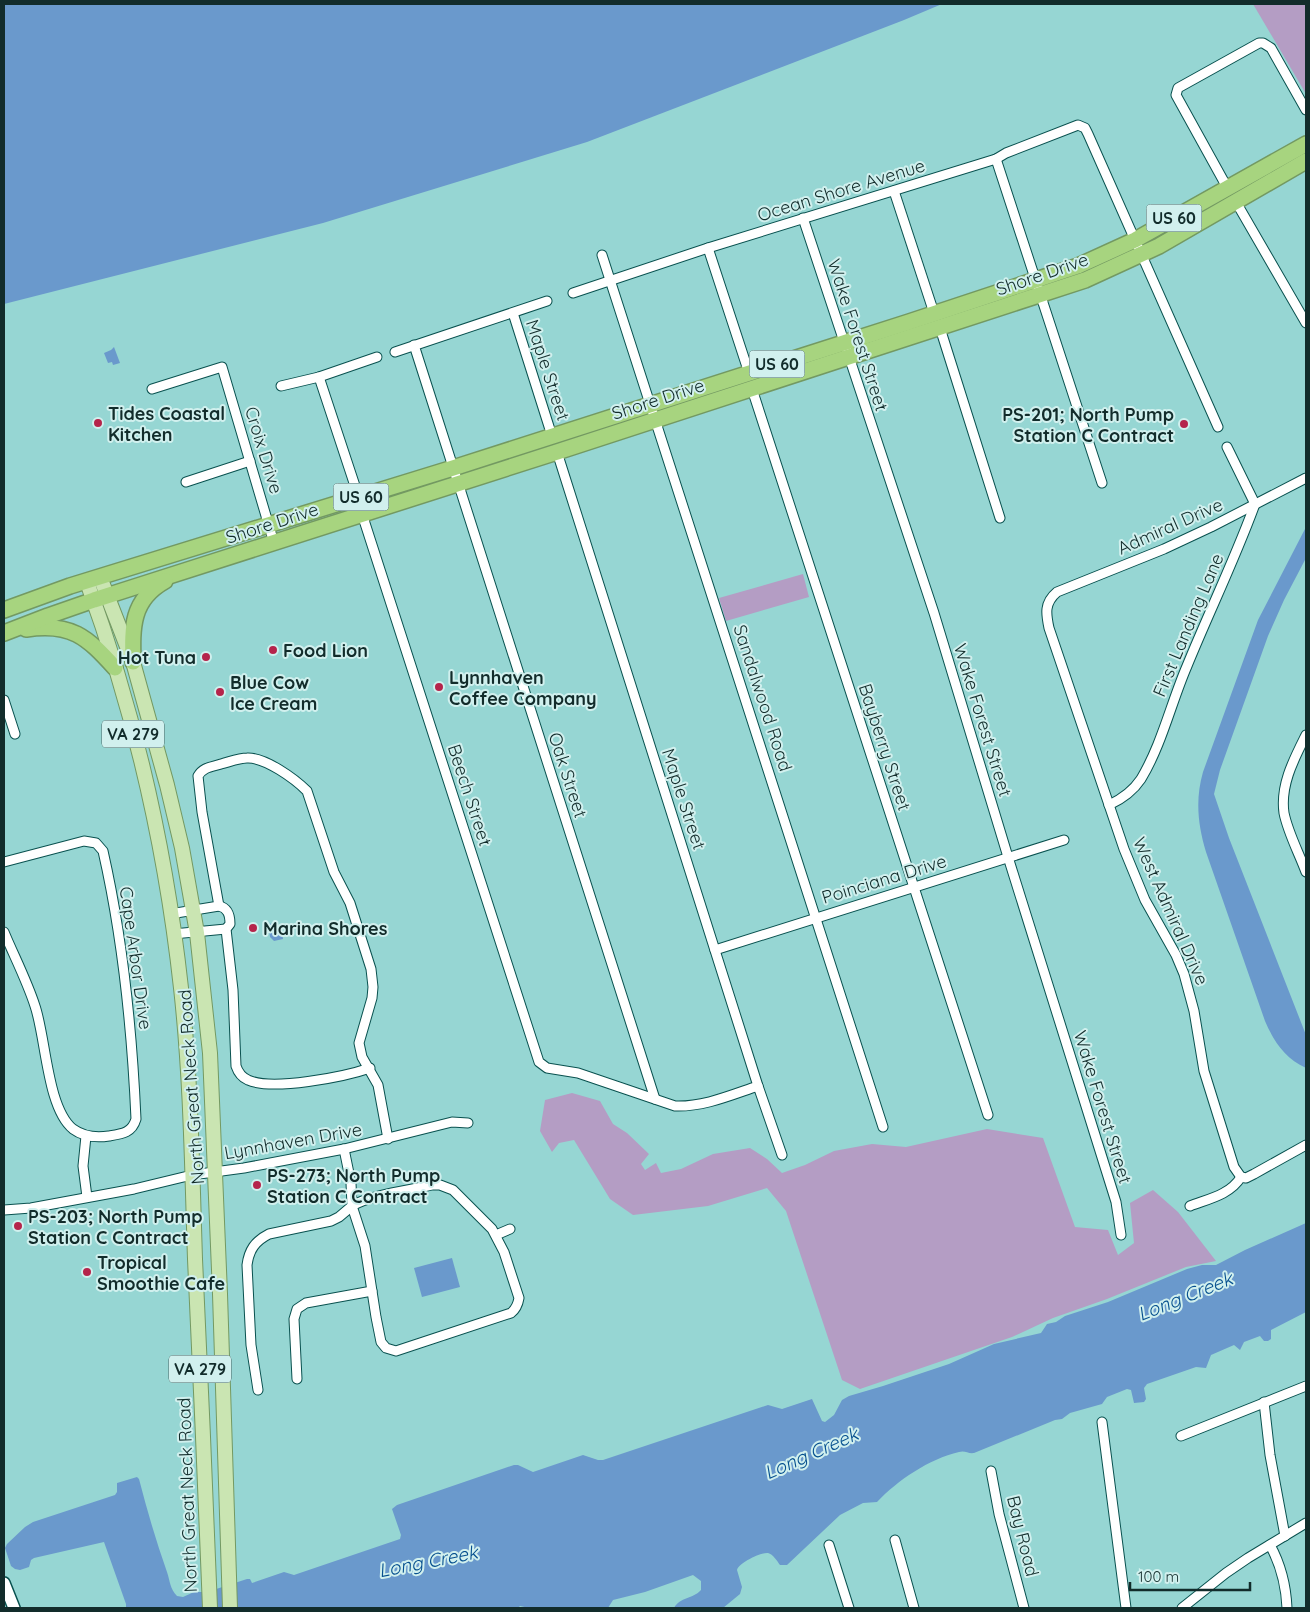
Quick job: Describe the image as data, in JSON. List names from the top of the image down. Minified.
{"streets":{"highway":["US 60","Shore Drive"],"main road":["VA 279","North Great Neck Road"],"street":["Ocean Shore Avenue","Wake Forest Street","Maple Street","Croix Drive","Admiral Drive","First Landing Lane","Sandalwood Road","Bayberry Street","Oak Street","Beech Street","Poinciana Drive","West Admiral Drive","Cape Arbor Drive","Lynnhaven Drive","Bay Road"]},"crossings":[["Ocean Shore Avenue","Shore Drive"],["Ocean Shore Avenue","Wake Forest Street"],["Ocean Shore Avenue","Sandalwood Road"],["Shore Drive","Wake Forest Street"],["Shore Drive","Maple Street"],["Shore Drive","Croix Drive"],["Shore Drive","Sandalwood Road"],["Shore Drive","Bayberry Street"],["Shore Drive","Oak Street"],["Shore Drive","Beech Street"],["Shore Drive","North Great Neck Road"],["Wake Forest Street","Poinciana Drive"],["Maple Street","Poinciana Drive"],["Admiral Drive","First Landing Lane"],["Admiral Drive","West Admiral Drive"],["First Landing Lane","West Admiral Drive"],["Sandalwood Road","Poinciana Drive"],["Bayberry Street","Poinciana Drive"],["Oak Street","Beech Street"],["North Great Neck Road","Lynnhaven Drive"]],"water":["Long Creek"],"places":["Tides Coastal Kitchen","PS-201; North Pump Station C Contract","Food Lion","Hot Tuna","Lynnhaven Coffee Company","Blue Cow Ice Cream","Marina Shores","PS-273; North Pump Station C Contract","PS-203; North Pump Station C Contract","Tropical Smoothie Cafe"],"scale_bar":"100 m"}
